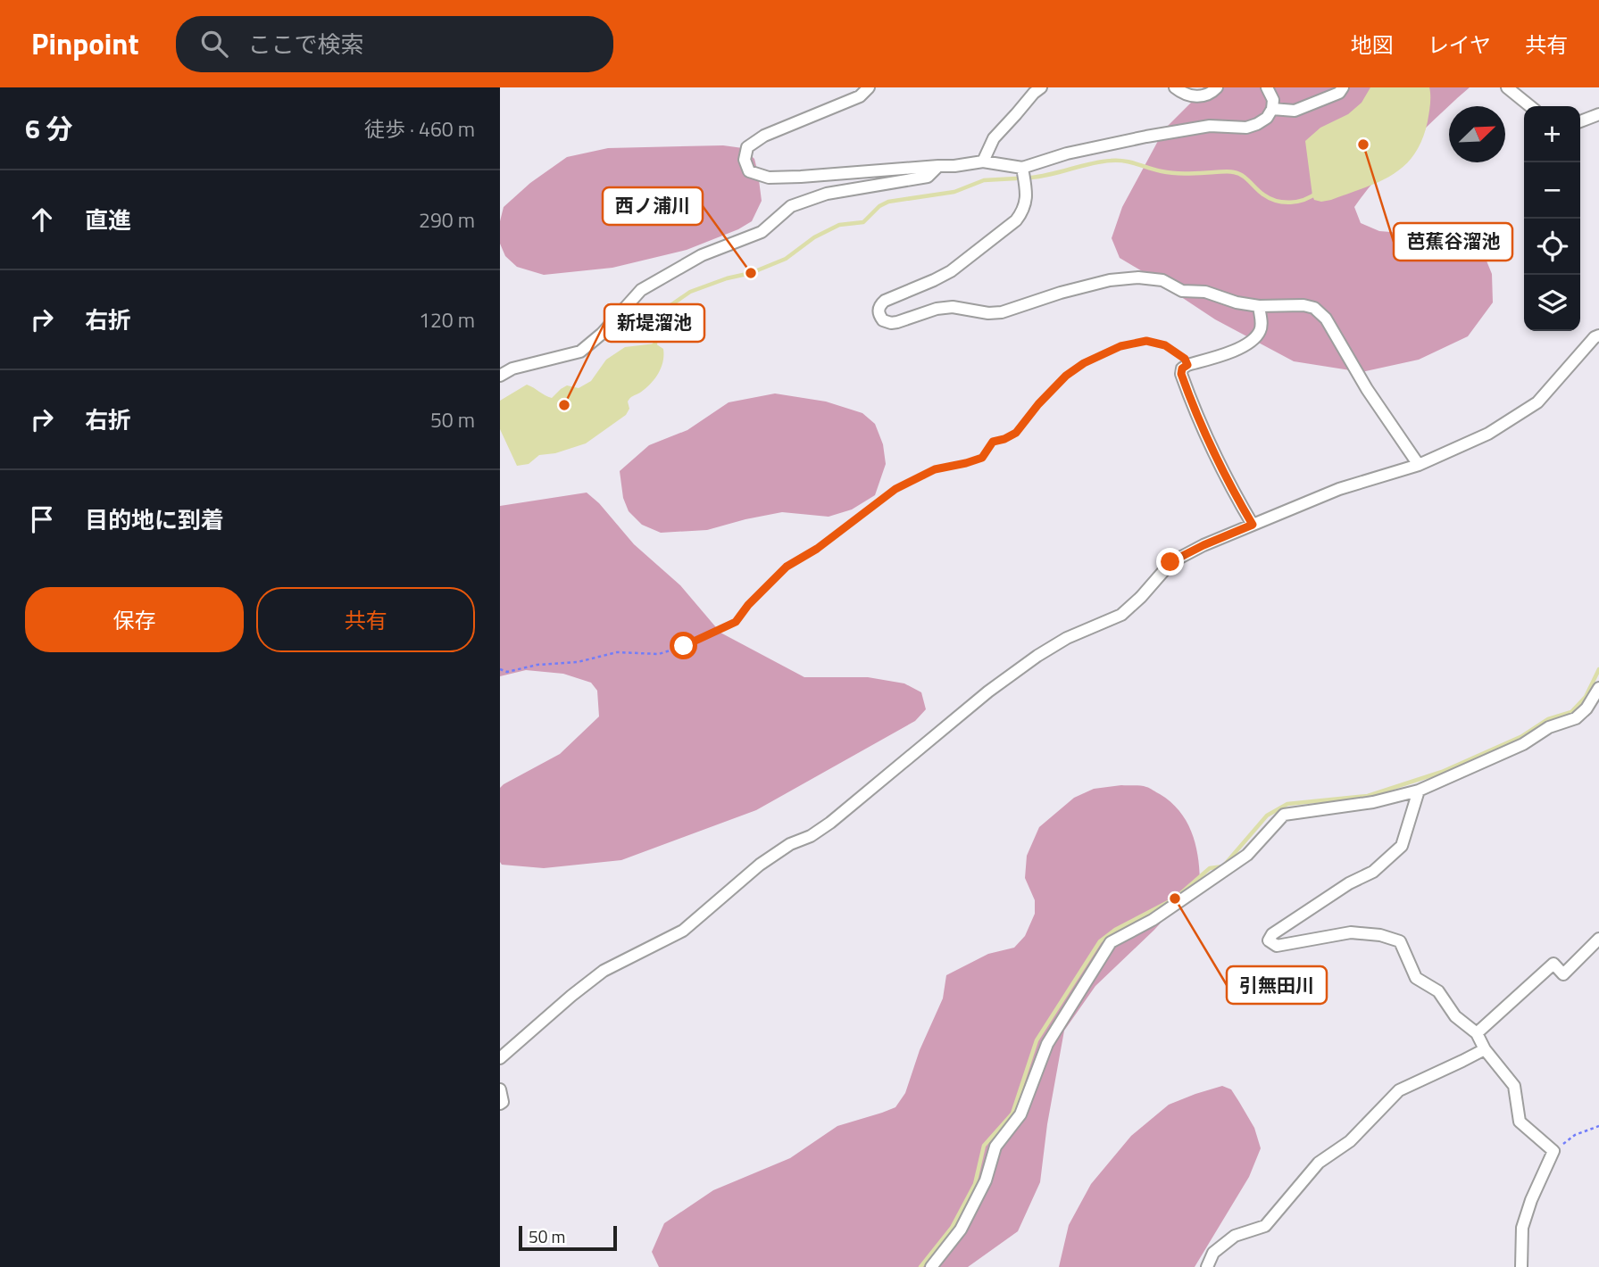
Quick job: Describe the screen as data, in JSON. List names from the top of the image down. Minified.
{"places":["芭蕉谷溜池","西ノ浦川","新堤溜池","引無田川"],"scale_bar":"50 m","north":"top right","page":{"header":"Pinpoint","search":"ここで検索","nav":["地図","レイヤ","共有"],"heading":["6 分","徒歩 · 460 m"],"map_buttons":["+","−"],"list":[["直進","290 m"],["右折","120 m"],["右折","50 m"],"目的地に到着"],"buttons":["保存","共有"],"scale":"50 m"}}
